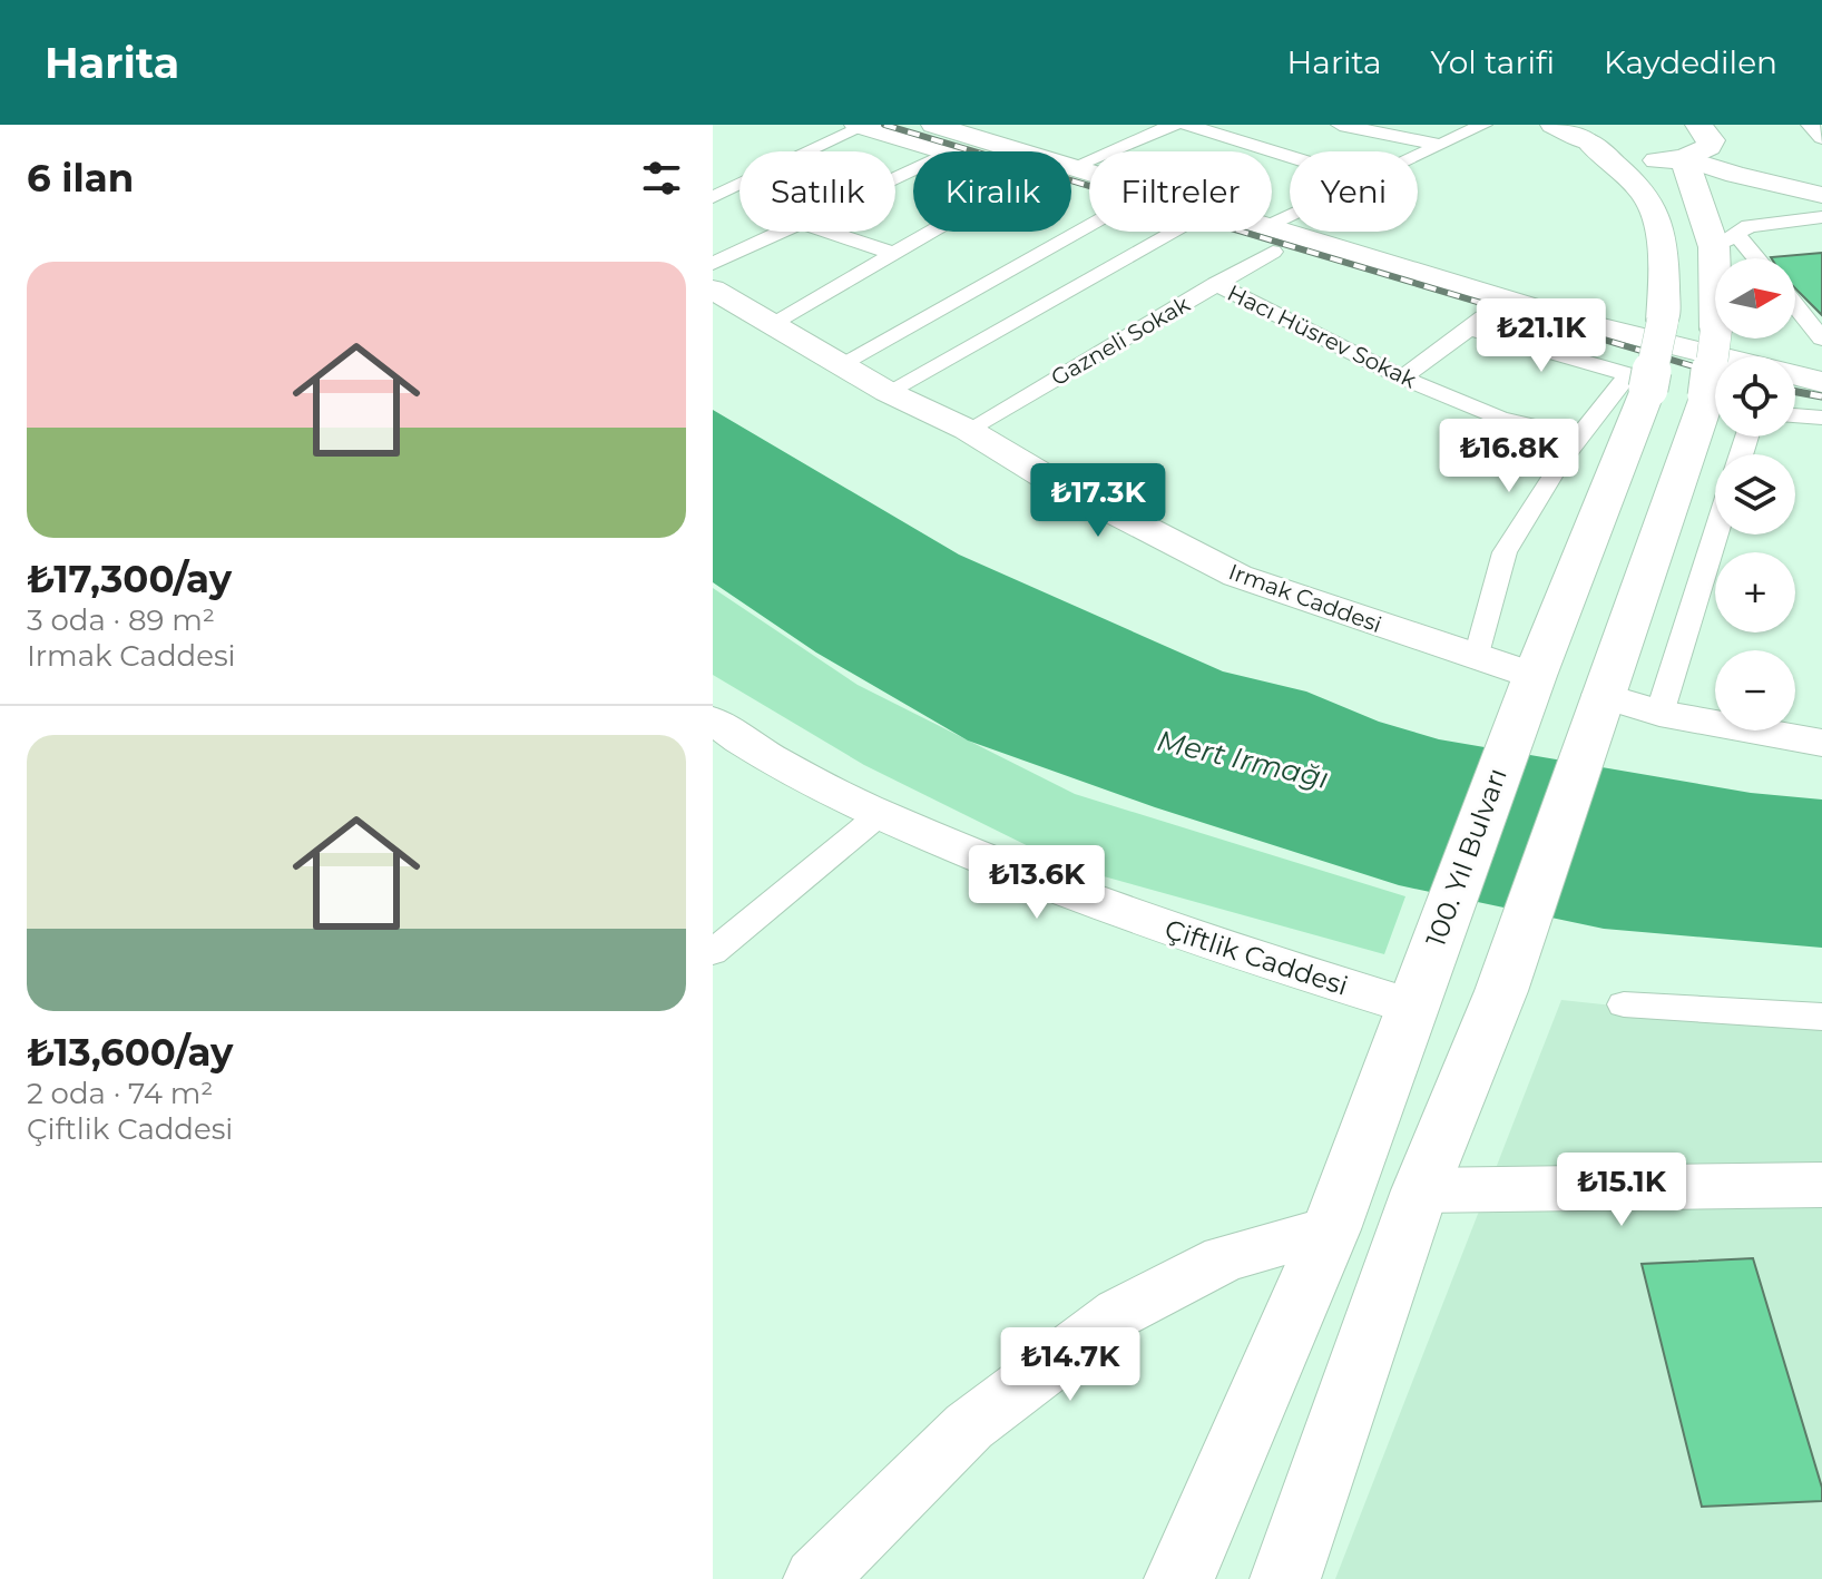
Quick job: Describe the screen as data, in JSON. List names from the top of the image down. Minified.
{"streets":{"main road":["Irmak Caddesi","100. Yıl Bulvarı","Çiftlik Caddesi"],"street":["Hacı Hüsrev Sokak","Gazneli Sokak"]},"crossings":[["Hacı Hüsrev Sokak","Gazneli Sokak"],["Gazneli Sokak","Irmak Caddesi"],["Irmak Caddesi","100. Yıl Bulvarı"],["100. Yıl Bulvarı","Çiftlik Caddesi"]],"water":["Mert Irmağı"],"north":"right","page":{"header":"Harita","nav":["Harita","Yol tarifi","Kaydedilen"],"heading":"6 ilan","chip":["Satılık","Kiralık","Filtreler","Yeni"],"list":[{"name":"₺17,300/ay","note":"3 oda · 89 m² · Irmak Caddesi"},{"name":"₺13,600/ay","note":"2 oda · 74 m² · Çiftlik Caddesi"}],"map_buttons":["+","−"],"price":["₺21.1K","₺16.8K","₺17.3K","₺13.6K","₺15.1K","₺14.7K"]}}
